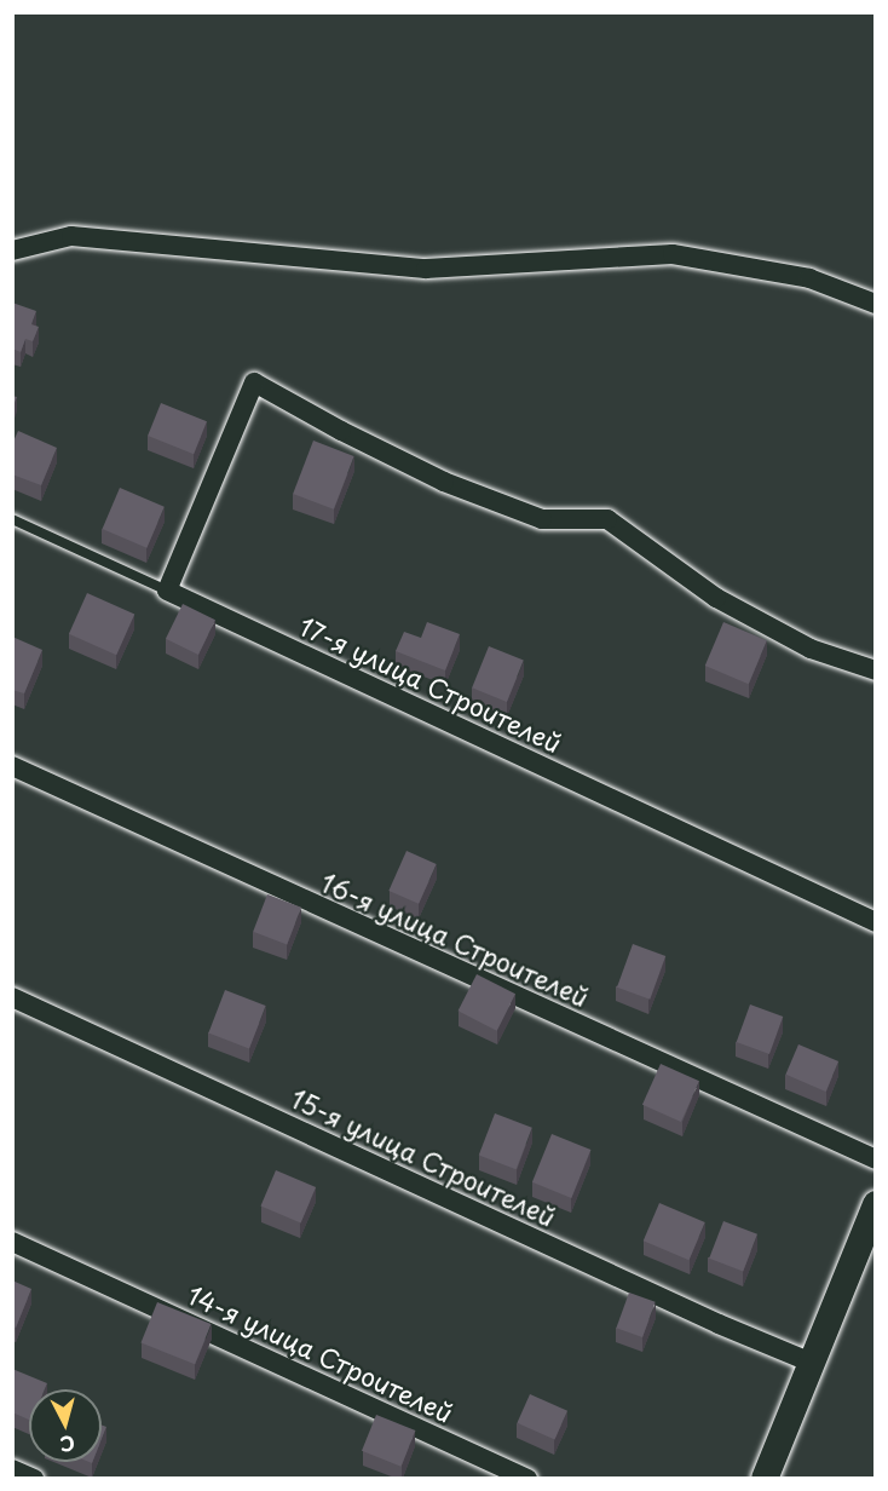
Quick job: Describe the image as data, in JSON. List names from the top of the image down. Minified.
{"streets":{"street":["17-я улица Строителей","16-я улица Строителей","15-я улица Строителей","14-я улица Строителей"]},"north":"bottom"}
